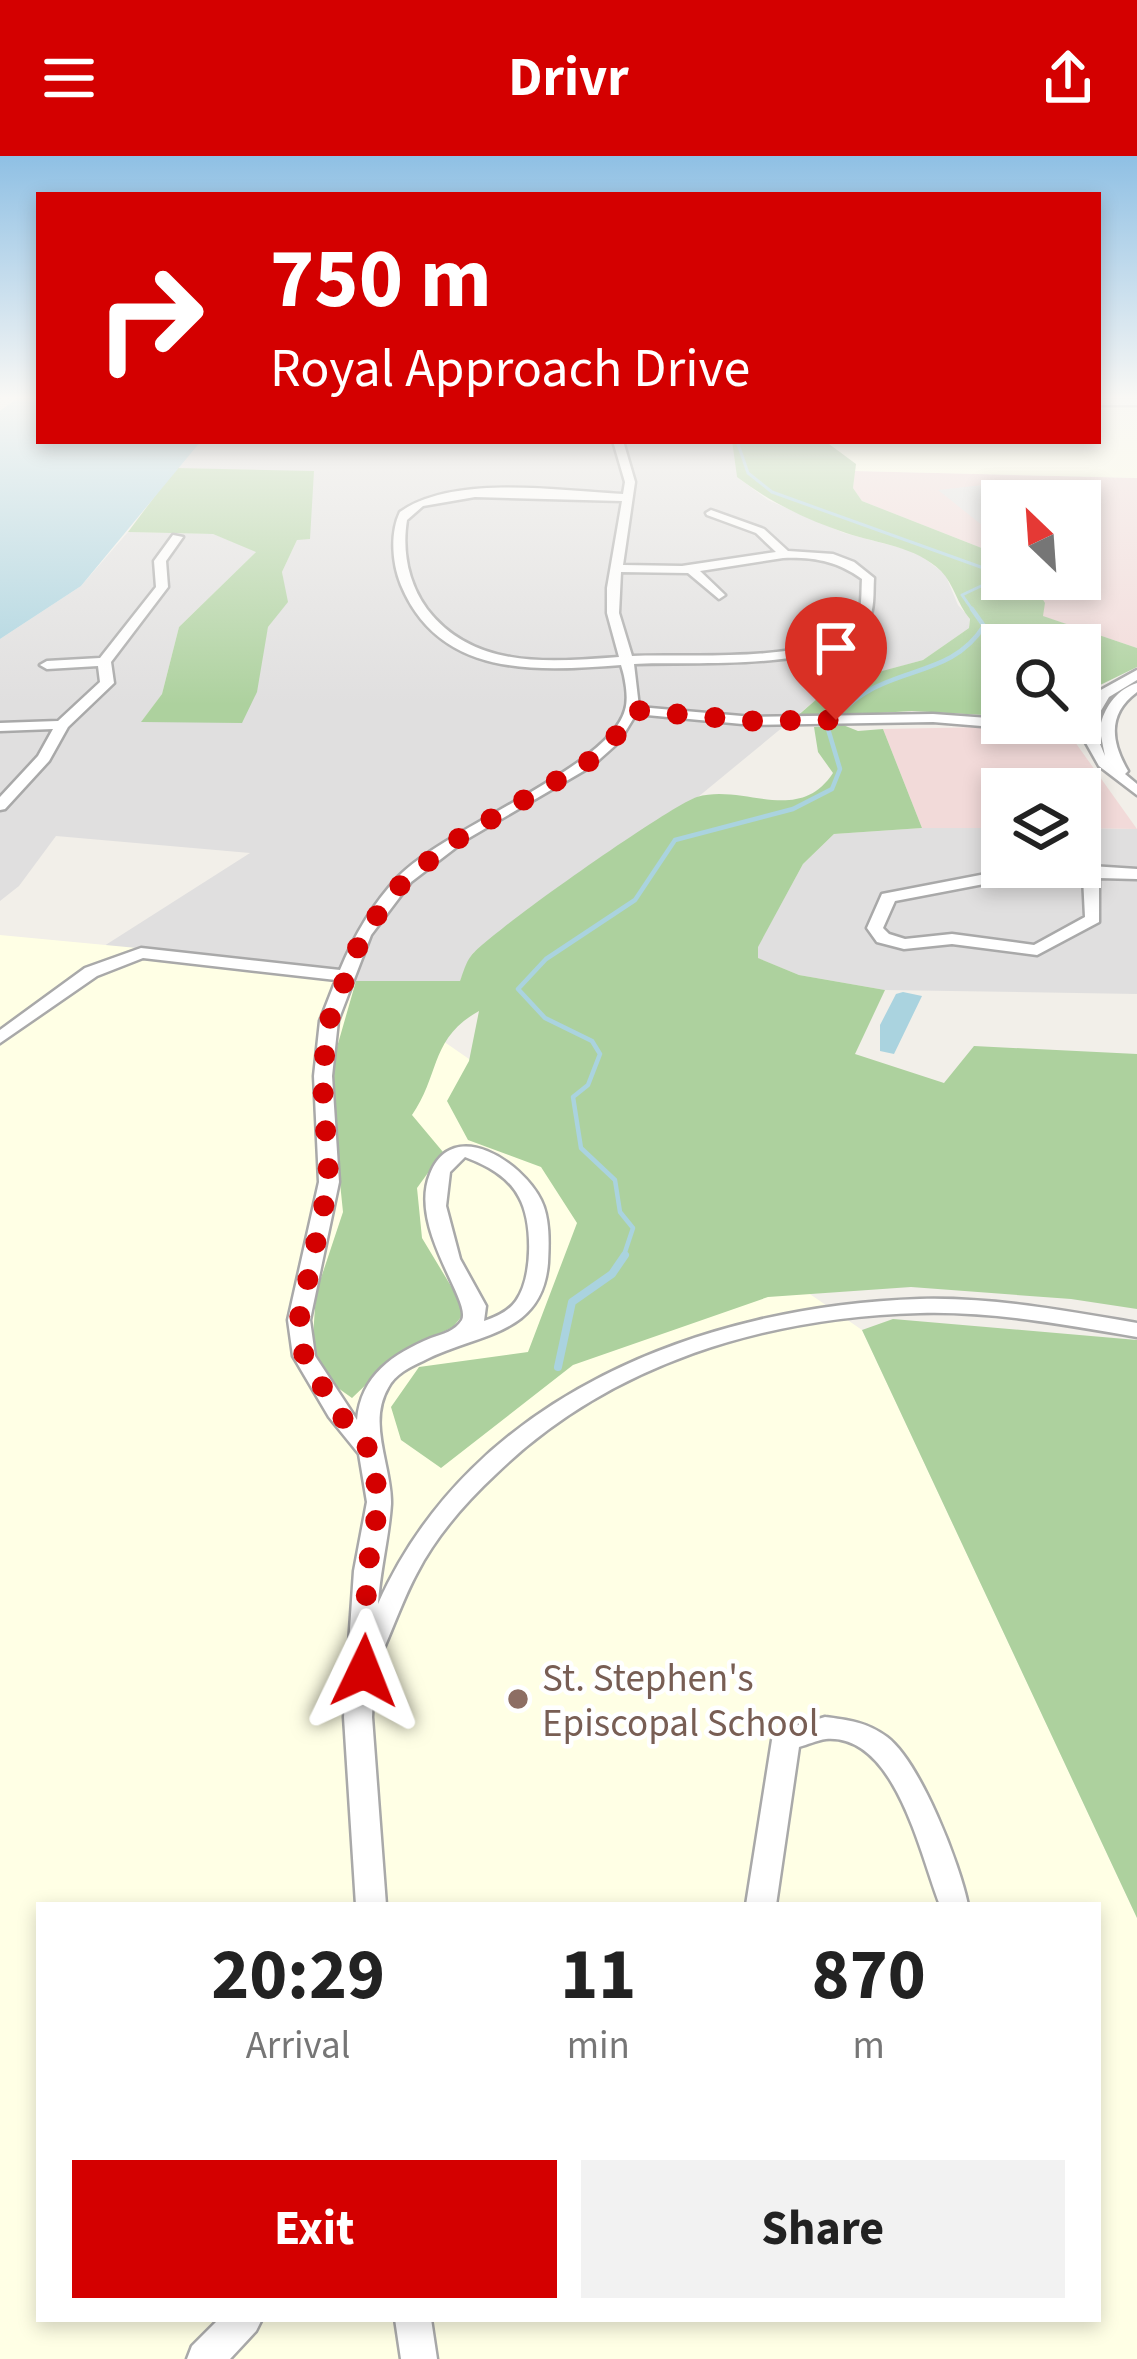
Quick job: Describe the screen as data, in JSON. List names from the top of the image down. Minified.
{"places":["St. Stephen's Episcopal School"],"north":"top left","page":{"header":"Drivr","turn":["750 m","Royal Approach Drive"],"eta":["20:29","Arrival","11","min","870","m"],"buttons":["Exit","Share"]}}
